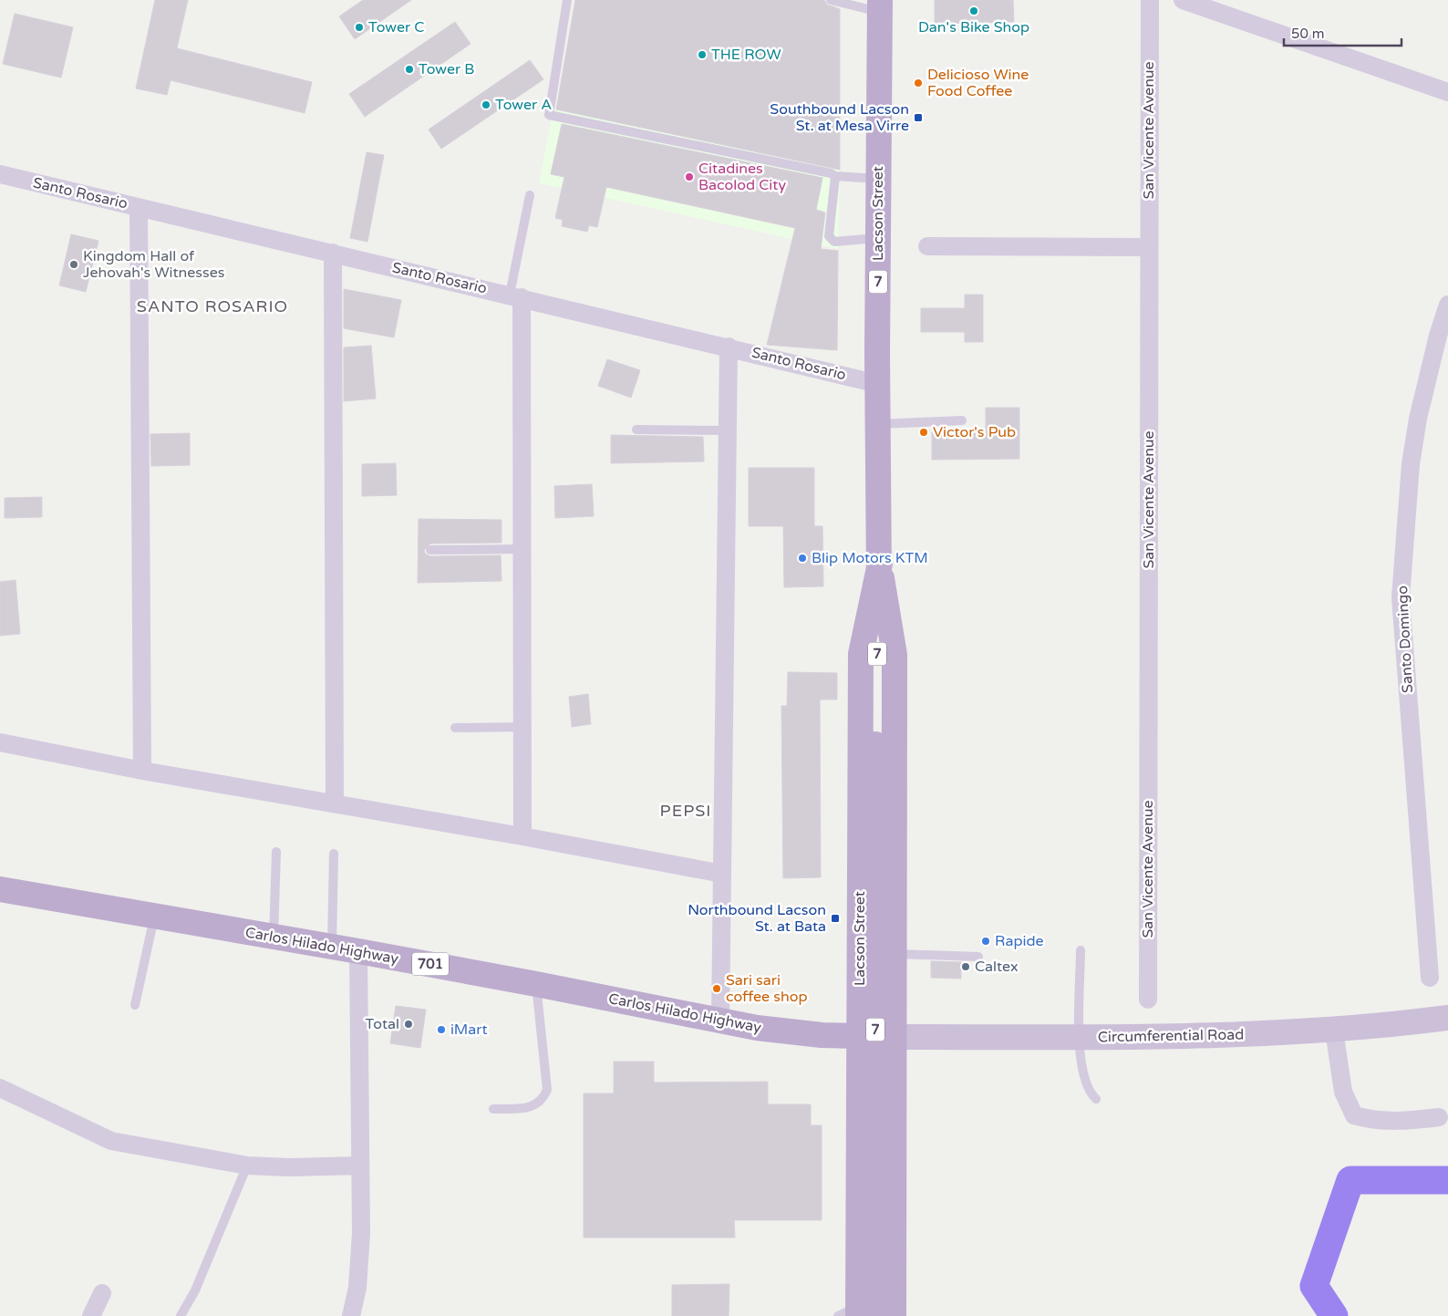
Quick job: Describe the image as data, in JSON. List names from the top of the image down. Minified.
{"streets":{"main road":["Lacson Street","7","Carlos Hilado Highway","701","Circumferential Road"],"street":["San Vicente Avenue","Santo Rosario","Santo Domingo"]},"crossings":[["Santo Rosario","Lacson Street"],["Lacson Street","Carlos Hilado Highway"],["Lacson Street","Circumferential Road"],["Carlos Hilado Highway","Circumferential Road"]],"districts":["SANTO ROSARIO","PEPSI"],"places":{"other":["Dan's Bike Shop","Tower C","THE ROW","Tower B","Delicioso Wine Food Coffee","Tower A","Citadines Bacolod City","Kingdom Hall of Jehovah's Witnesses","Victor's Pub","Blip Motors KTM","Rapide","Caltex","Sari sari coffee shop","Total","iMart"],"transit":["Southbound Lacson St. at Mesa Virre","Northbound Lacson St. at Bata"]},"scale_bar":"50 m"}
